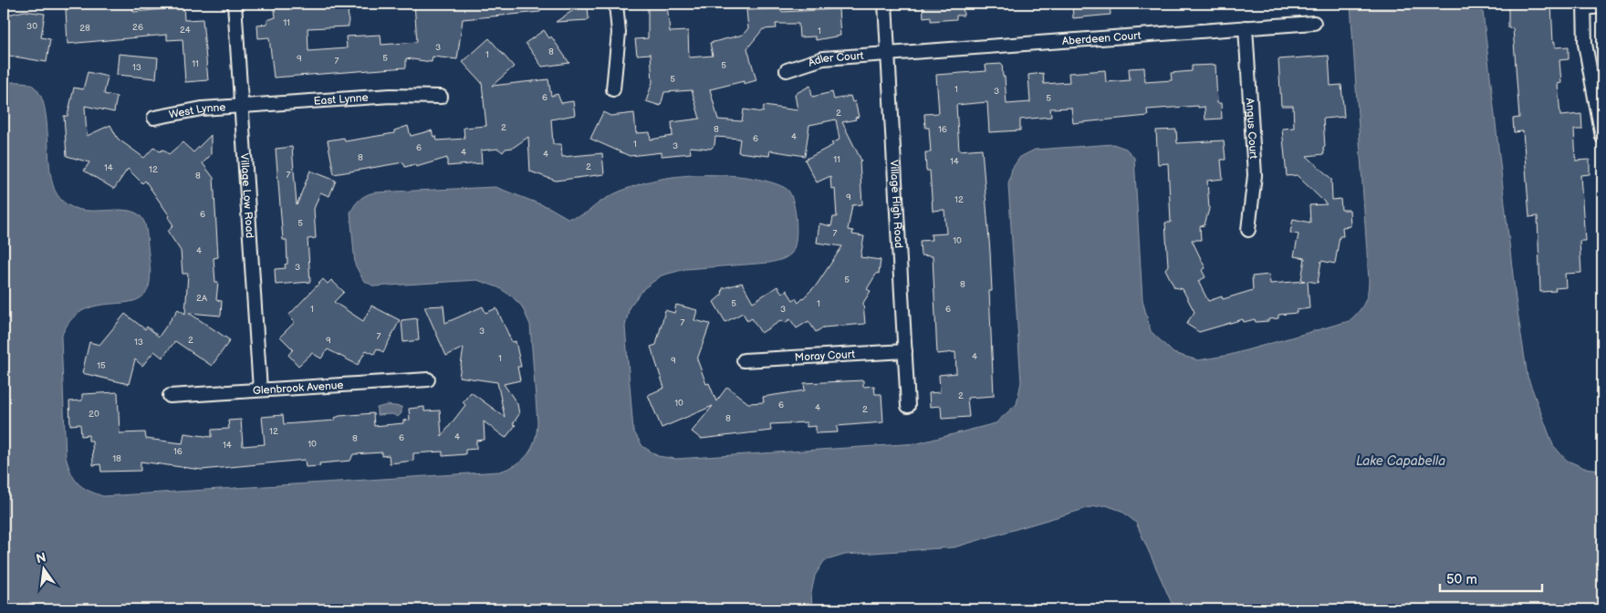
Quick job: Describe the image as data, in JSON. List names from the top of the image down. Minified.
{"streets":{"street":["Aberdeen Court","Adler Court","East Lynne","West Lynne","Angus Court","Village Low Road","Village High Road","Moray Court","Glenbrook Avenue"]},"crossings":[["Aberdeen Court","Adler Court"],["Aberdeen Court","Angus Court"],["Aberdeen Court","Village High Road"],["Adler Court","Village High Road"],["East Lynne","West Lynne"],["East Lynne","Village Low Road"],["West Lynne","Village Low Road"],["Village Low Road","Glenbrook Avenue"],["Village High Road","Moray Court"]],"water":["Lake Capabella"],"house_numbers":["11","30","26","28","24","1","3","8","1","9","5","7","11","5","13","5","1","3","6","5","2","2","8","16","4","6","1","3","6","4","4","8","11","14","2","14","12","7","8","9","12","6","5","7","10","4","3","5","8","2A","5","1","1","3","6","7","3","7","2","9","13","4","1","9","15","2","10","6","4","2","20","8","12","4","6","8","10","14","16","18"],"scale_bar":"50 m","north":"top"}
